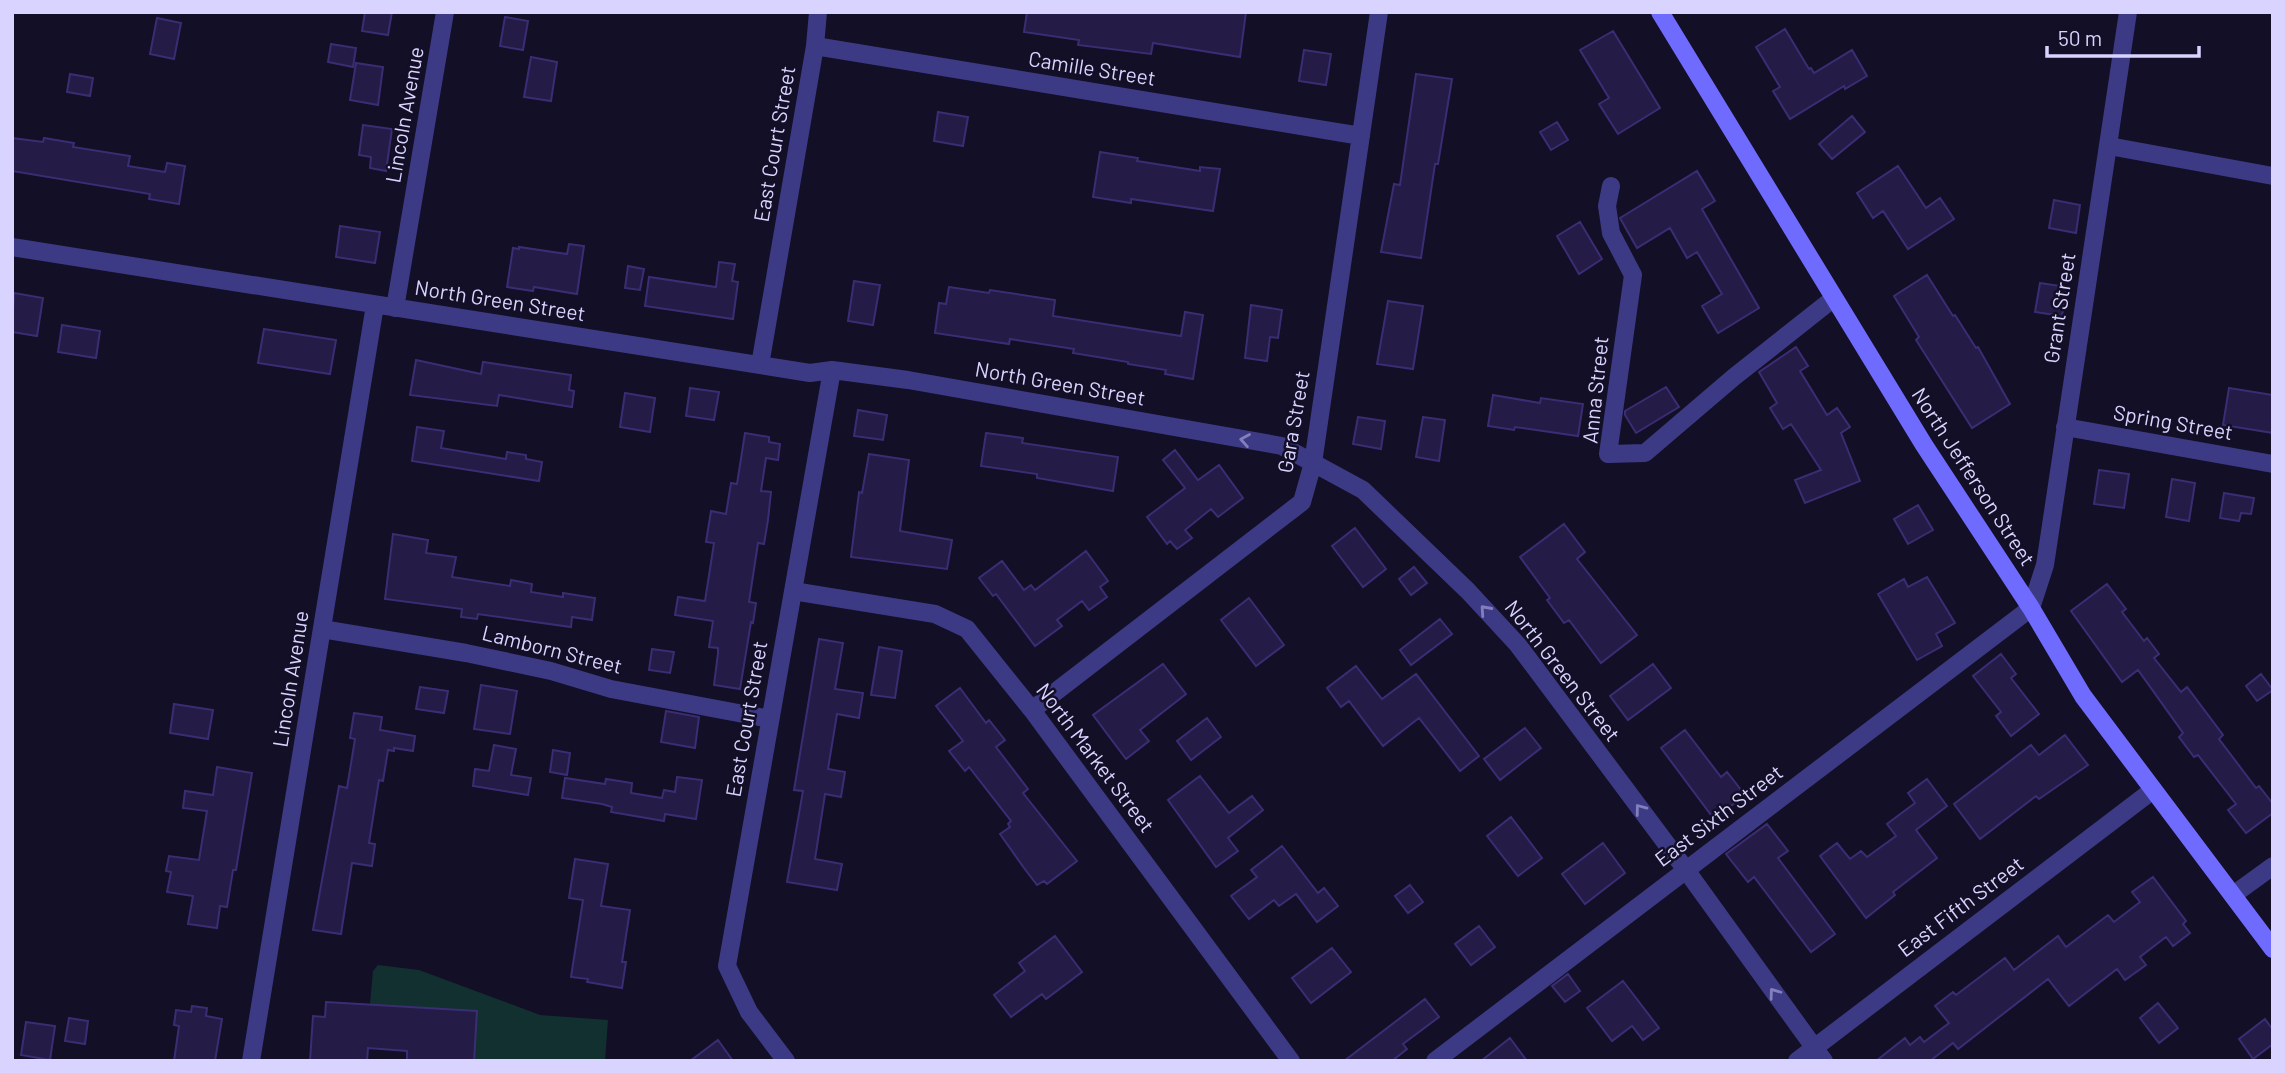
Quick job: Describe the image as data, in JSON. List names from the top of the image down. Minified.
{"streets":{"main road":["North Jefferson Street"],"street":["Camille Street","Lincoln Avenue","East Court Street","North Green Street","Grant Street","Anna Street","Gara Street","Spring Street","Lamborn Street","North Market Street","East Sixth Street","East Fifth Street"]},"crossings":[["Camille Street","East Court Street"],["Camille Street","Gara Street"],["Lincoln Avenue","North Green Street"],["Lincoln Avenue","Lamborn Street"],["East Court Street","North Green Street"],["East Court Street","Lamborn Street"],["East Court Street","North Market Street"],["North Green Street","Gara Street"],["North Green Street","East Sixth Street"],["North Green Street","East Fifth Street"],["Grant Street","Spring Street"],["Grant Street","North Jefferson Street"],["Grant Street","East Sixth Street"],["Anna Street","North Jefferson Street"],["Gara Street","North Market Street"],["North Jefferson Street","East Sixth Street"],["North Jefferson Street","East Fifth Street"]],"one_way":["North Green Street"],"scale_bar":"50 m"}
